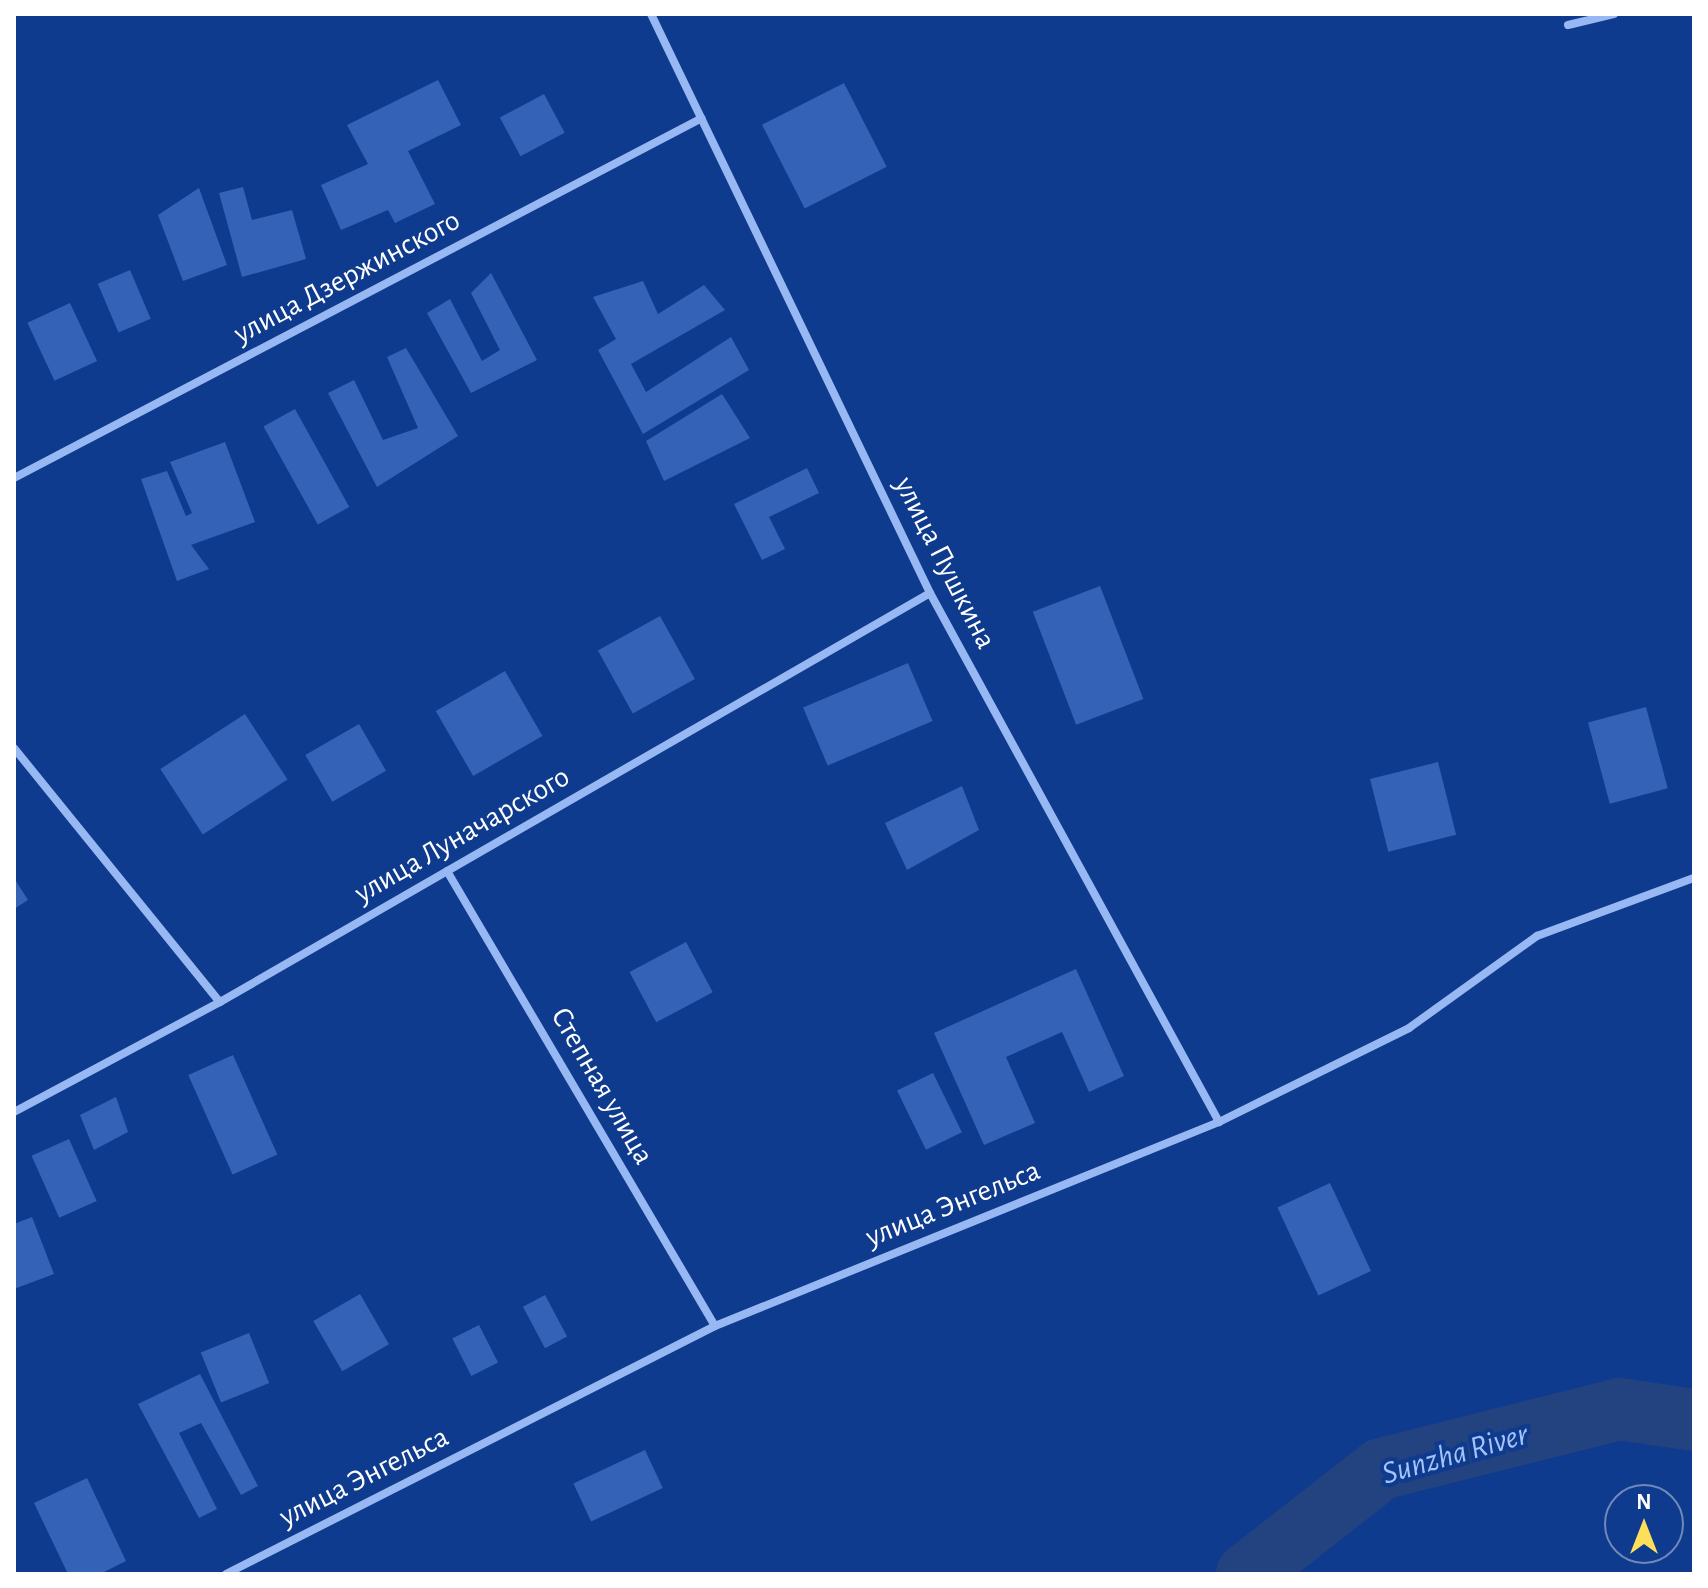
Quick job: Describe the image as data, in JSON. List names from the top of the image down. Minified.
{"streets":{"street":["улица Дзержинского","улица Пушкина","улица Луначарского","Степная улица","улица Энгельса"]},"crossings":[["улица Дзержинского","улица Пушкина"],["улица Пушкина","улица Луначарского"],["улица Пушкина","улица Энгельса"],["улица Луначарского","Степная улица"],["Степная улица","улица Энгельса"]],"water":["Sunzha River"],"north":"top"}
